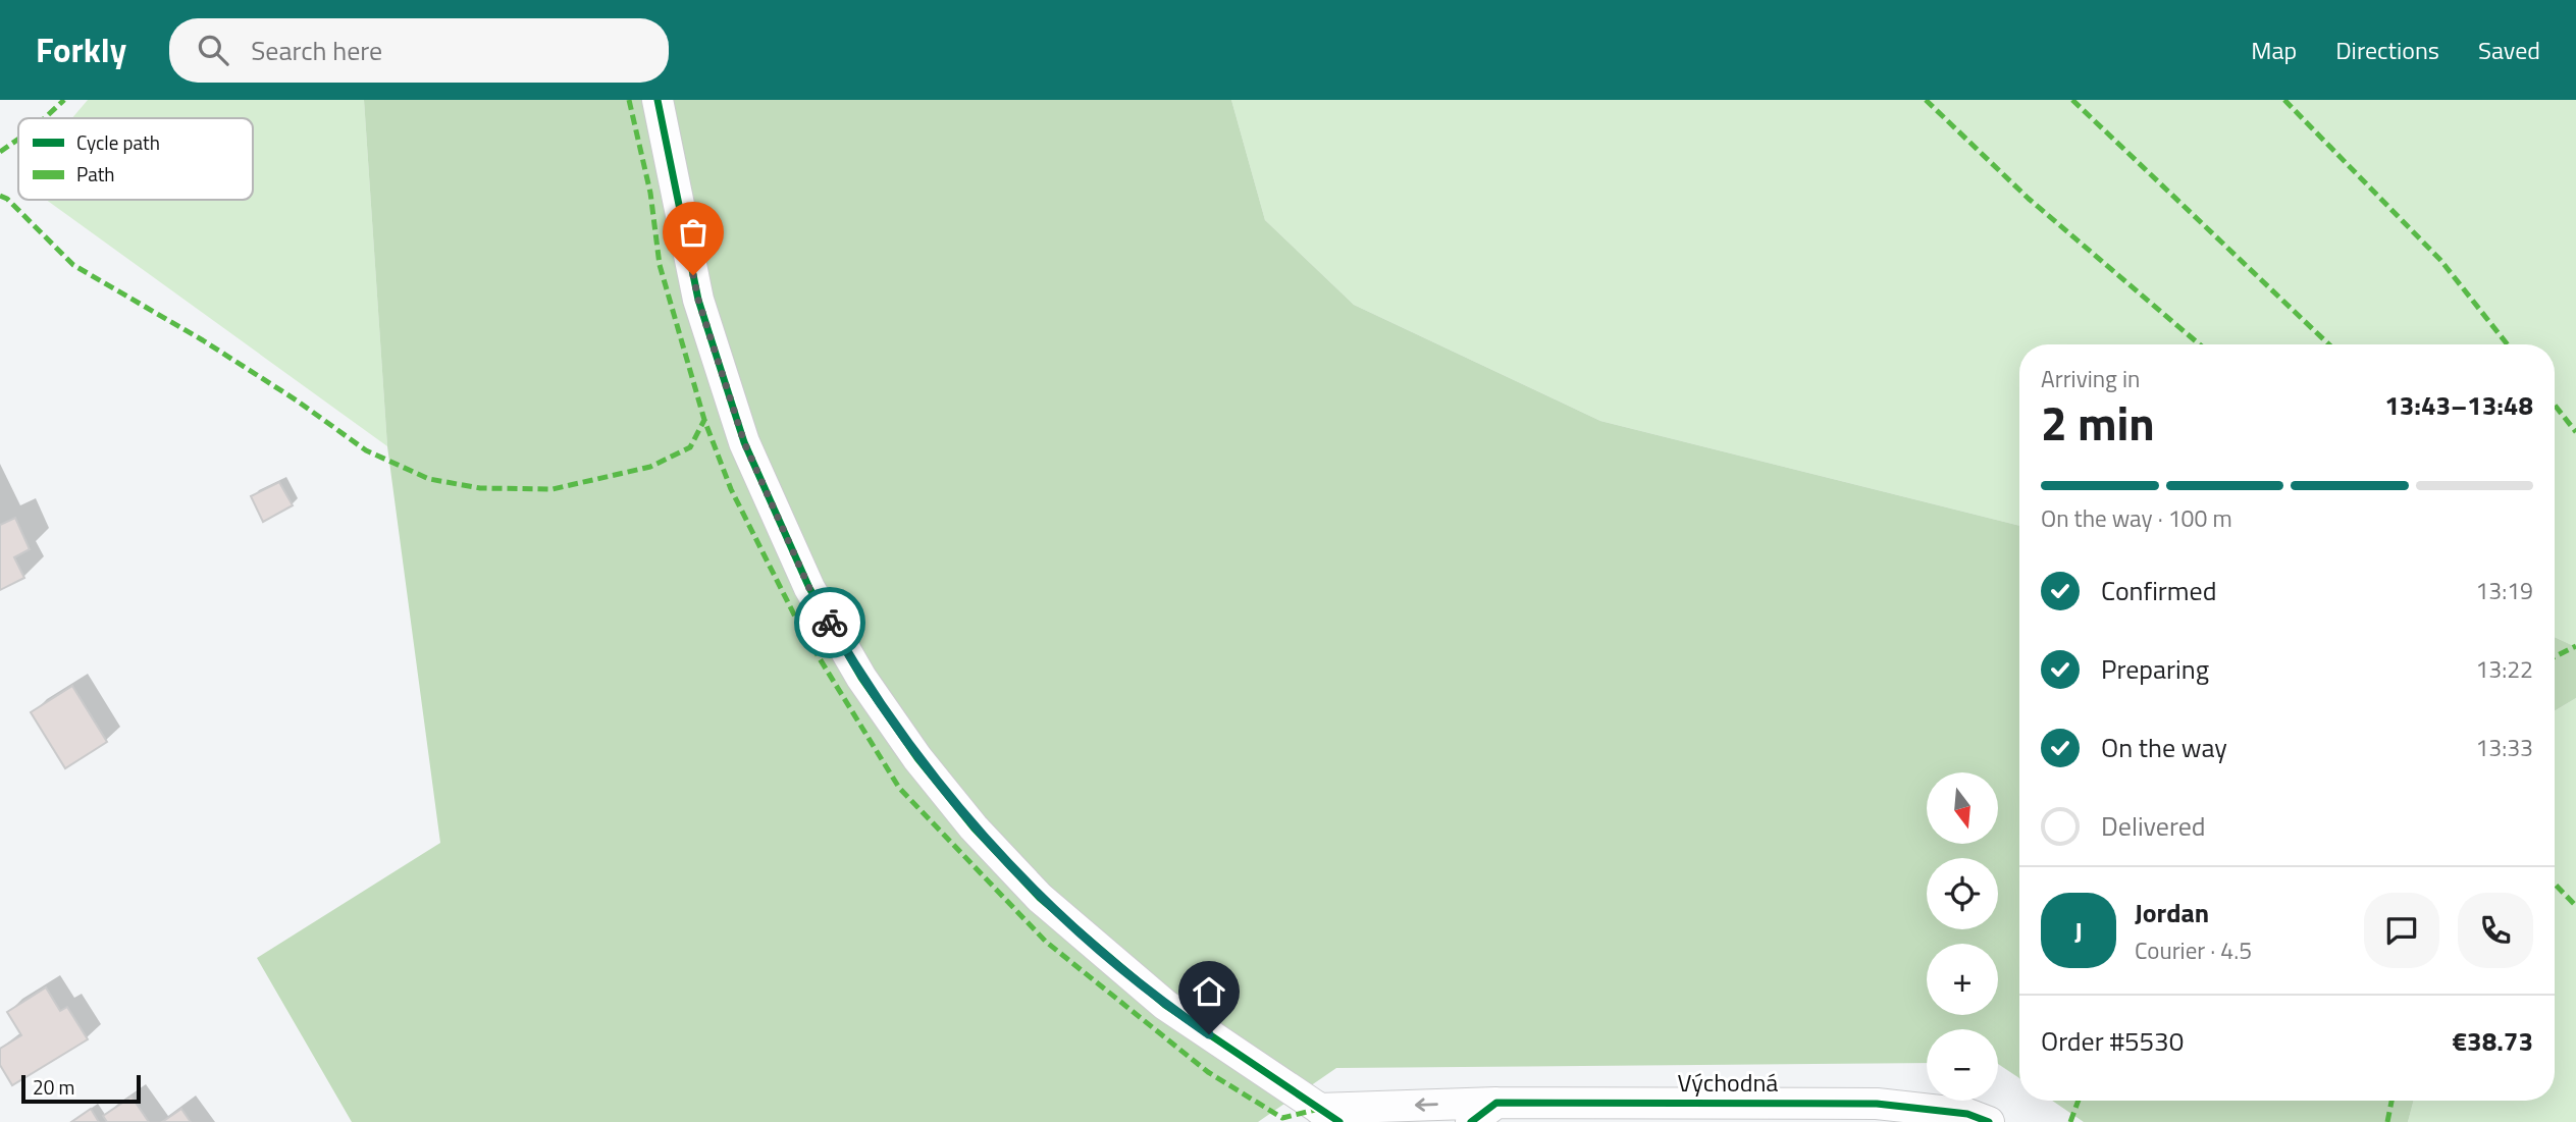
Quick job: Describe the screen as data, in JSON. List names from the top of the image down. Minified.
{"streets":{"street":["Východná"]},"legend":["Cycle path","Path"],"scale_bar":"20 m","north":"bottom","page":{"header":"Forkly","search":"Search here","nav":["Map","Directions","Saved"],"heading":["2 min","Arriving in","13:43–13:48"],"panel":["Jordan","Courier · 4.5","Order #5530","€38.73"],"bar":"On the way · 100 m","list":[["Confirmed","13:19"],["Preparing","13:22"],["On the way","13:33"],"Delivered"],"map_buttons":["+","−"],"round":"J","scale":"20 m"}}
